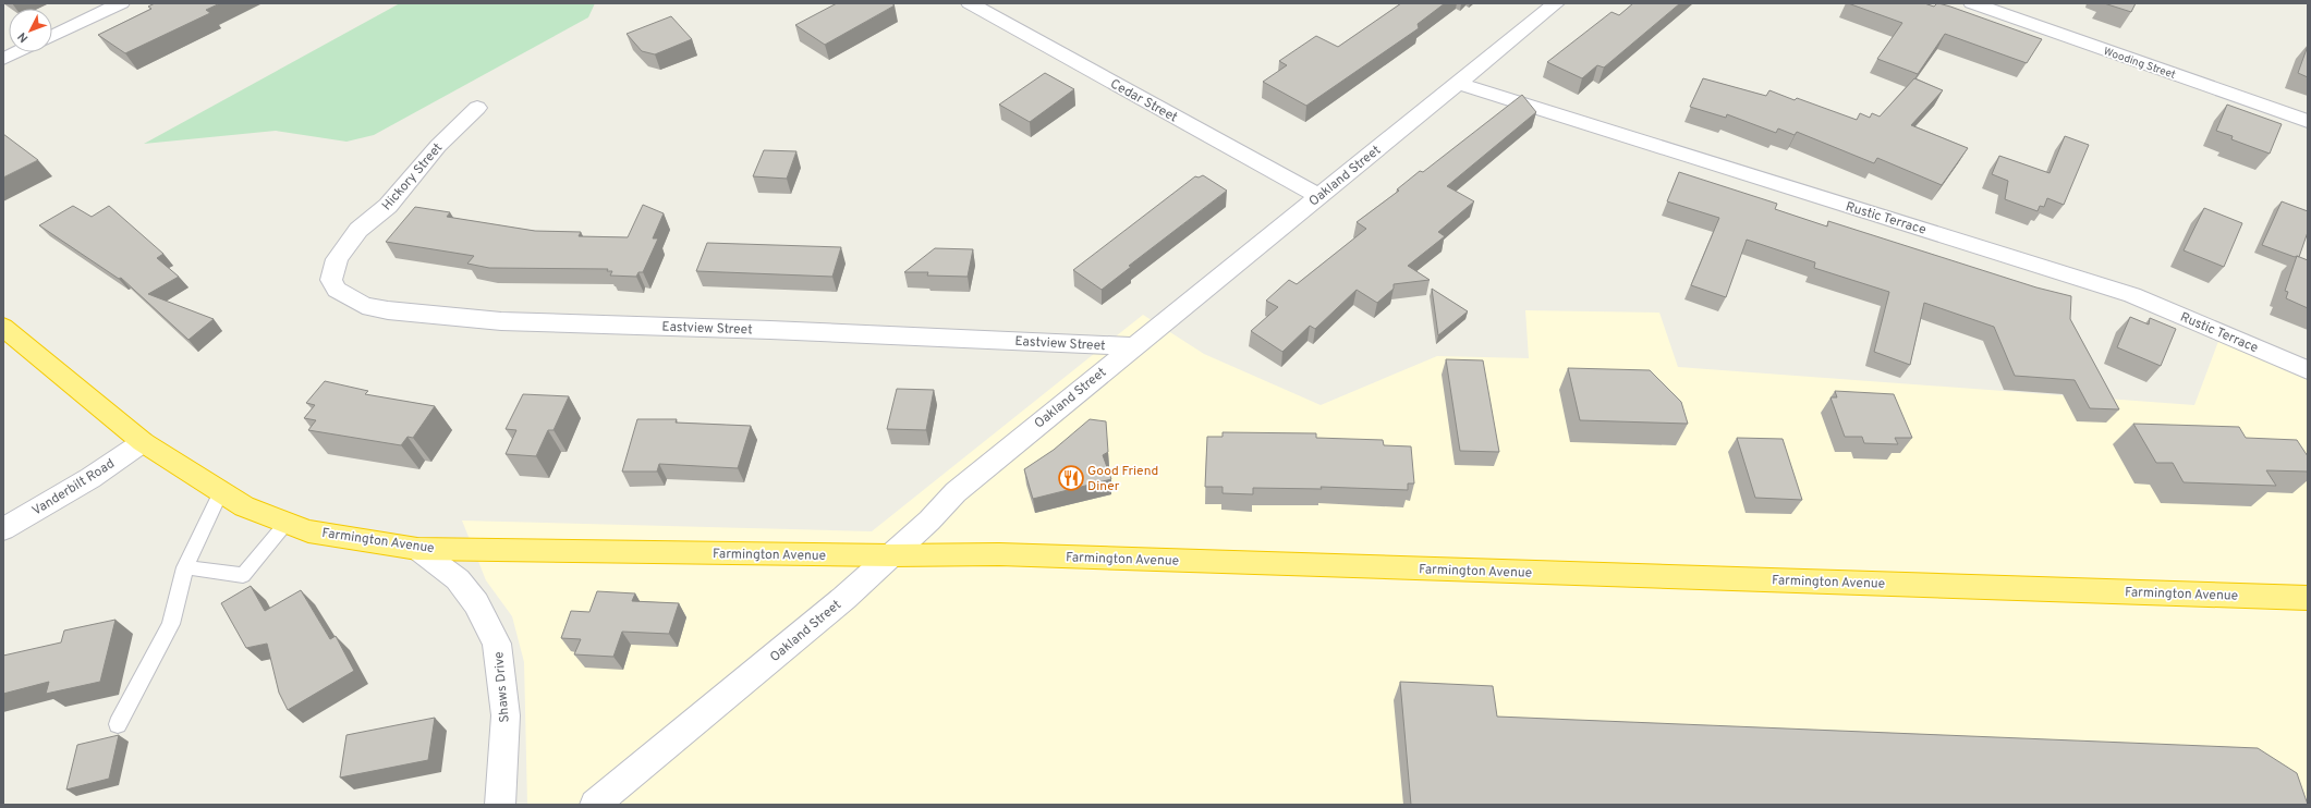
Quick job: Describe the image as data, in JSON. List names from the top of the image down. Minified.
{"streets":{"highway":["Farmington Avenue"],"street":["Wooding Street","Cedar Street","Oakland Street","Hickory Street","Rustic Terrace","Eastview Street","Vanderbilt Road","Shaws Drive"]},"crossings":[["Cedar Street","Oakland Street"],["Oakland Street","Rustic Terrace"],["Oakland Street","Eastview Street"],["Oakland Street","Farmington Avenue"],["Hickory Street","Eastview Street"],["Vanderbilt Road","Farmington Avenue"],["Farmington Avenue","Shaws Drive"]],"places":{"restaurant":["Good Friend Diner"]},"north":"bottom left"}
